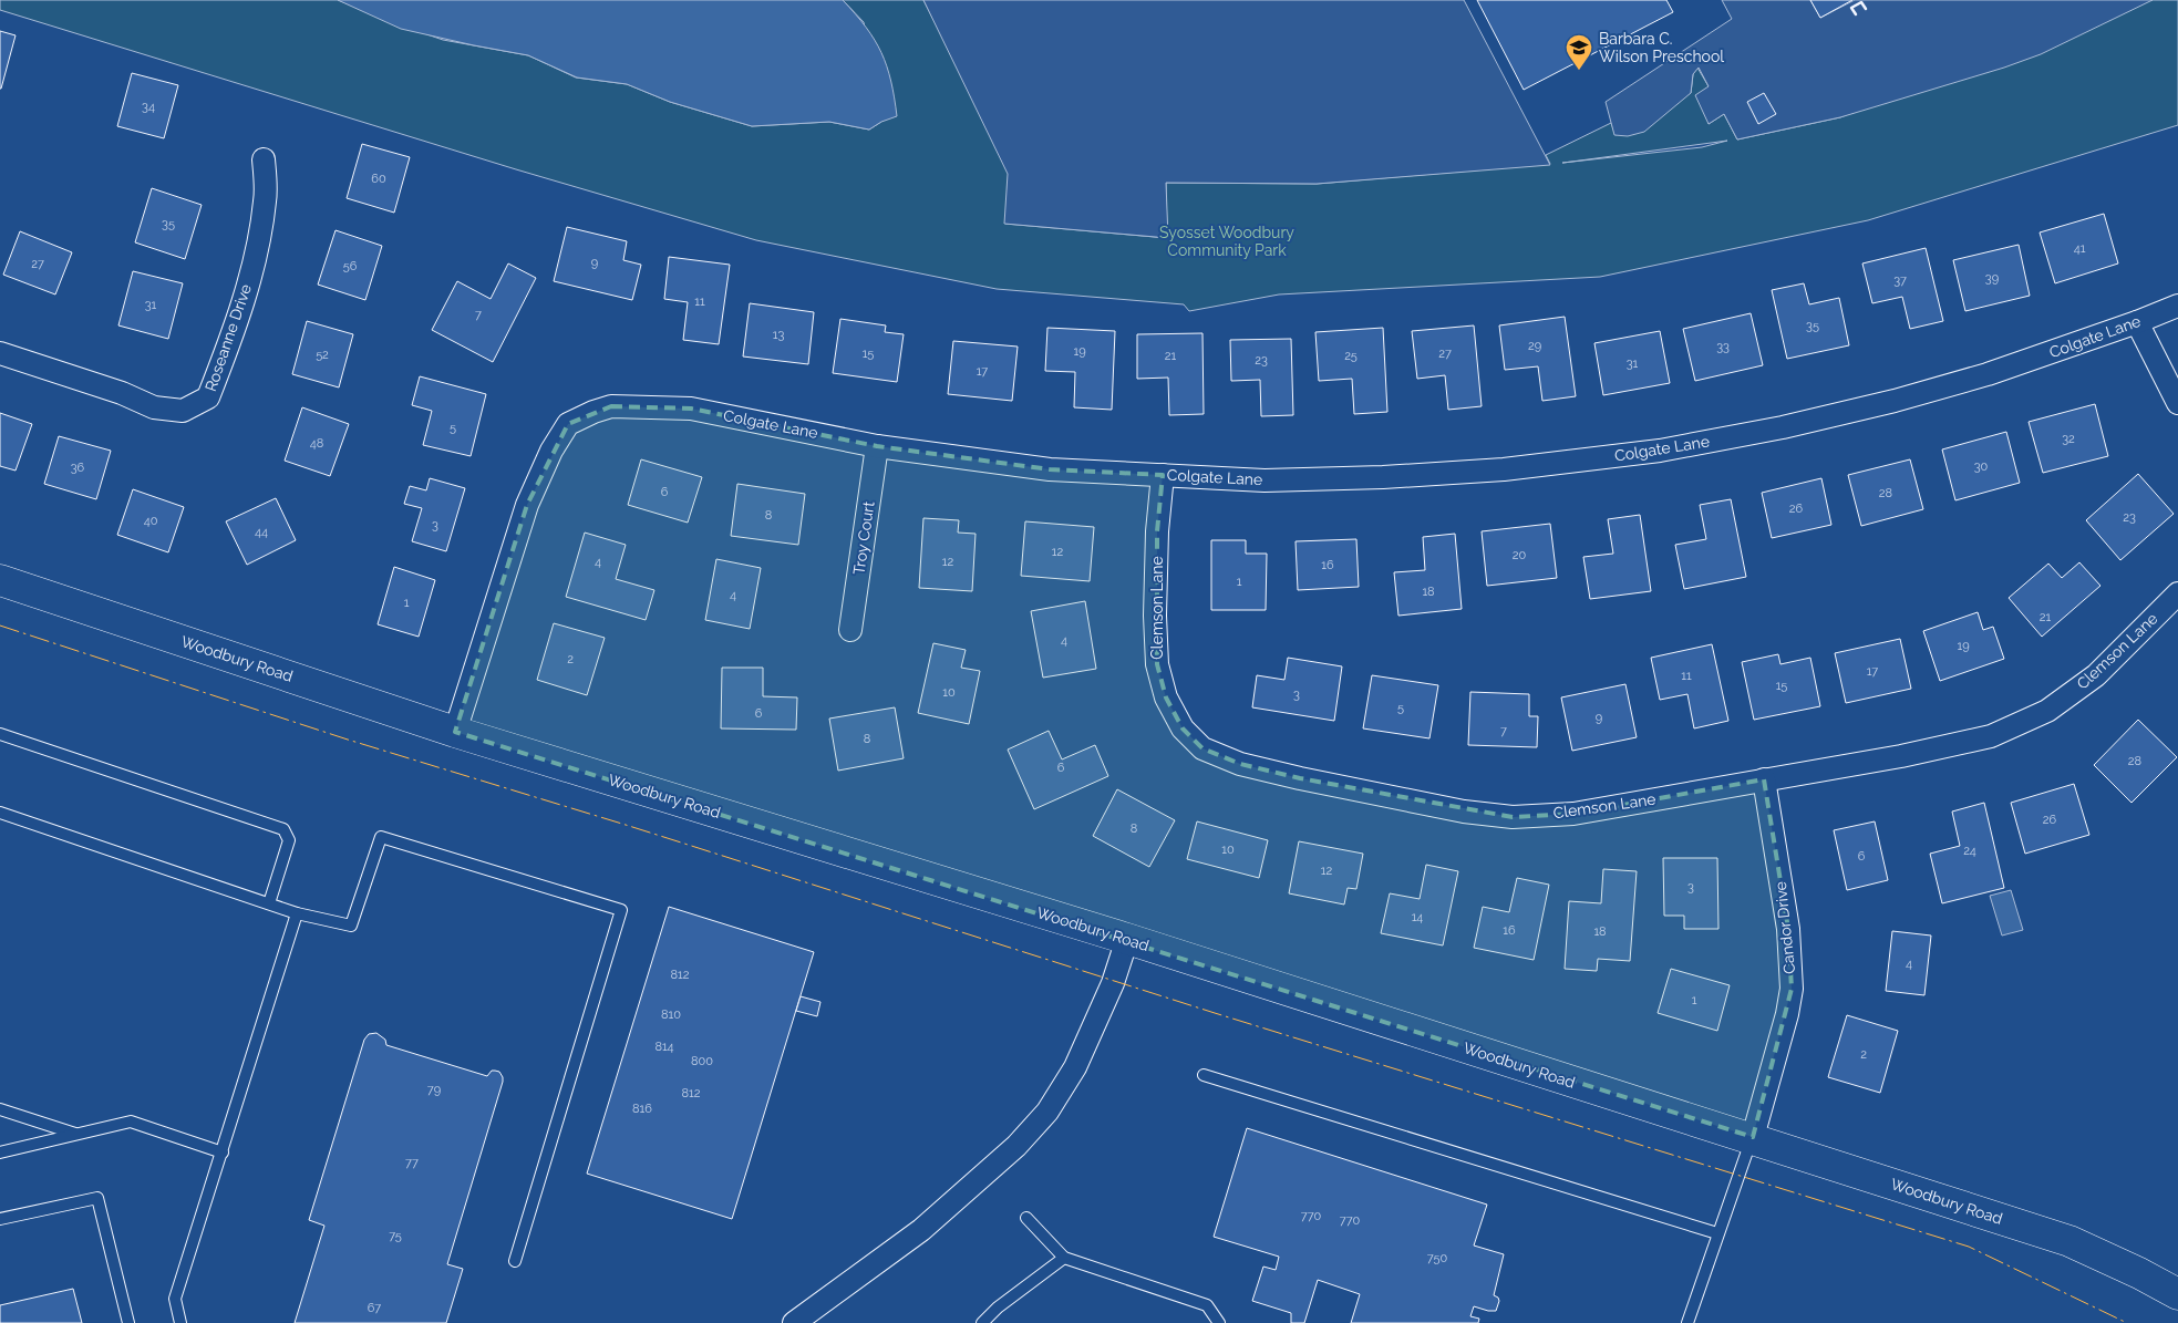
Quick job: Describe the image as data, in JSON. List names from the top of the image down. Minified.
{"streets":{"main road":["Woodbury Road"],"street":["Colgate Lane","Roseanne Drive","Troy Court","Clemson Lane","Candor Drive"]},"crossings":[["Colgate Lane","Troy Court"],["Colgate Lane","Clemson Lane"],["Colgate Lane","Woodbury Road"],["Clemson Lane","Candor Drive"],["Woodbury Road","Candor Drive"]],"parks":["Syosset Woodbury Community Park"],"places":{"school or university":["Barbara C. Wilson Preschool"]},"house_numbers":["34","60","35","41","9","27","56","39","37","11","31","7","35","13","29","33","19","15","27","52","21","25","23","31","17","5","32","48","30","36","6","28","26","8","23","40","3","44","12","20","4","12","16","1","18","4","1","21","4","19","2","17","11","15","10","3","5","6","9","7","8","28","6","26","8","10","24","6","12","3","14","16","18","4","812","1","810","814","2","800","79","812","816","77","770","770","75","750","67"]}
